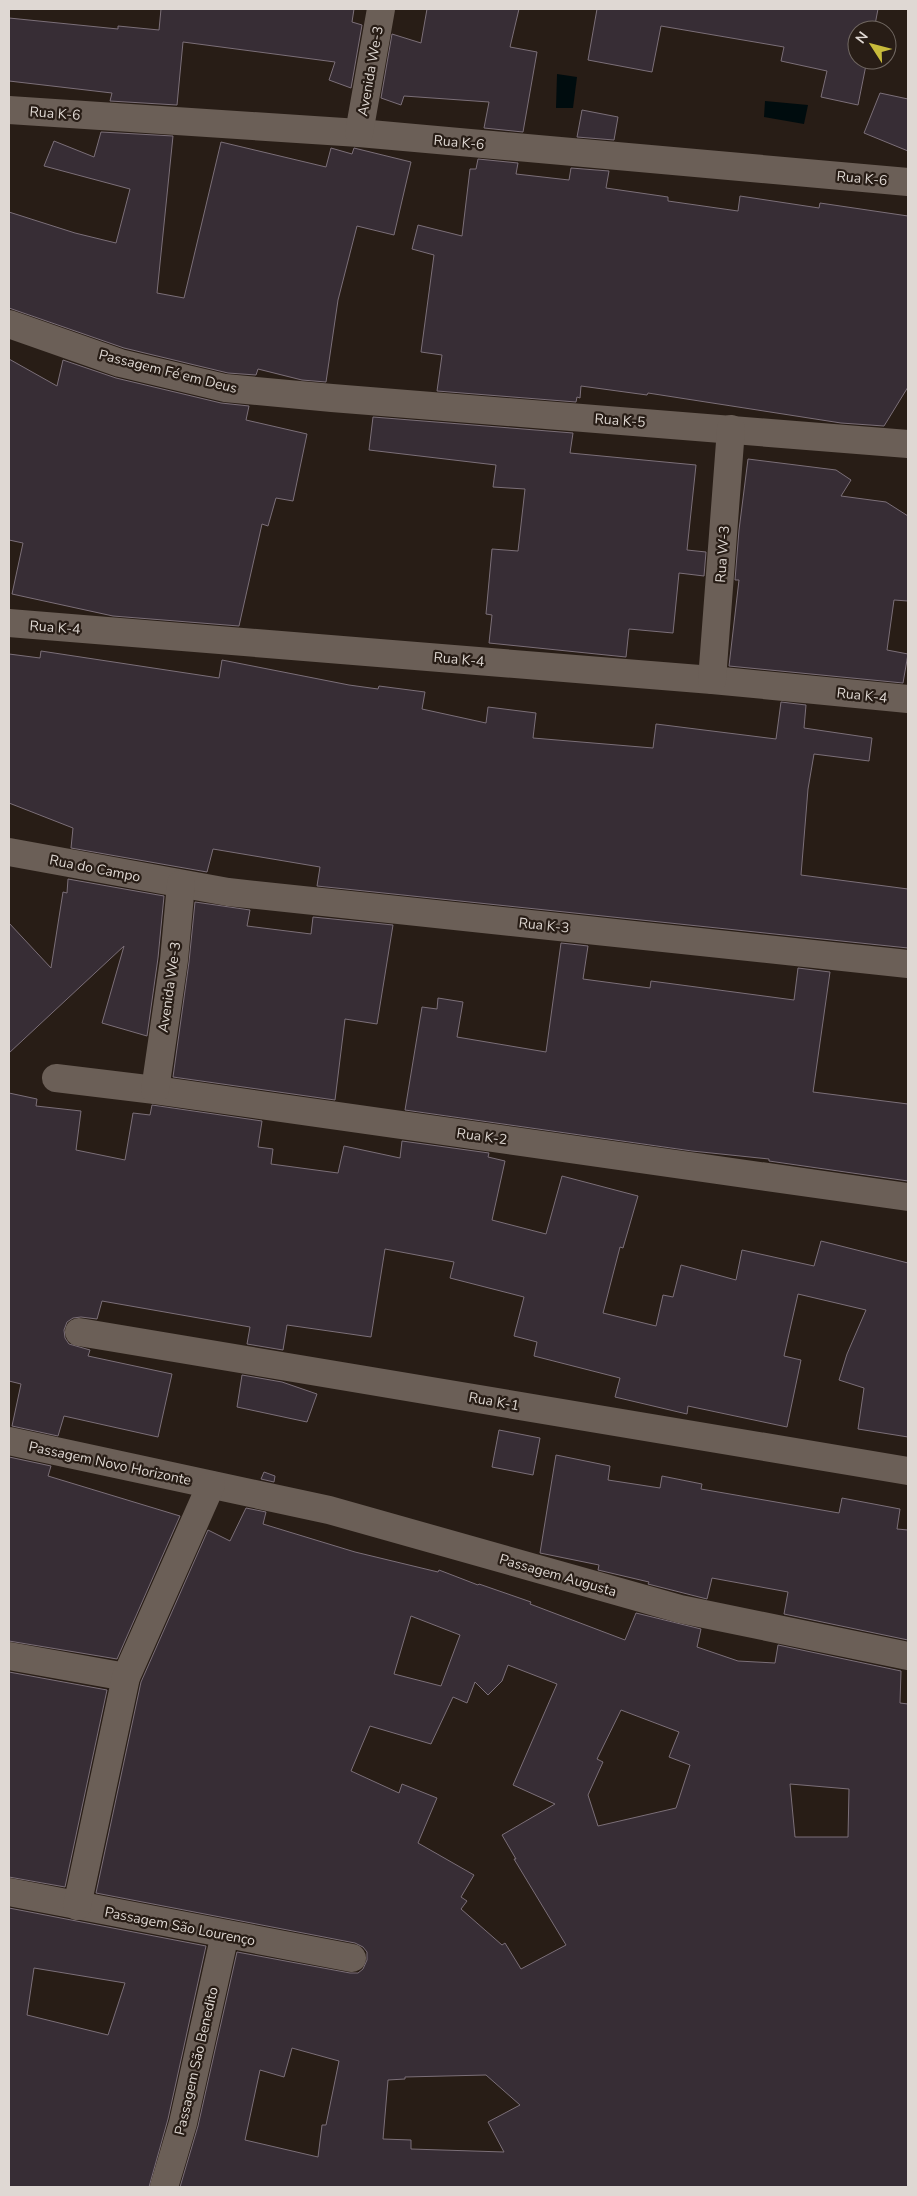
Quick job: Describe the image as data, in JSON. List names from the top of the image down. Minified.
{"streets":{"street":["Avenida We-3","Rua K-6","Passagem Fé em Deus","Rua K-5","Rua W-3","Rua K-4","Rua do Campo","Rua K-3","Rua K-2","Rua K-1","Passagem Novo Horizonte","Passagem Augusta","Passagem São Lourenço","Passagem São Benedito"]},"crossings":[["Avenida We-3","Rua K-6"],["Avenida We-3","Rua do Campo"],["Avenida We-3","Rua K-3"],["Avenida We-3","Rua K-2"],["Passagem Fé em Deus","Rua K-5"],["Rua K-5","Rua W-3"],["Rua W-3","Rua K-4"],["Rua do Campo","Rua K-3"],["Passagem Novo Horizonte","Passagem Augusta"],["Passagem São Lourenço","Passagem São Benedito"]],"north":"top left"}
